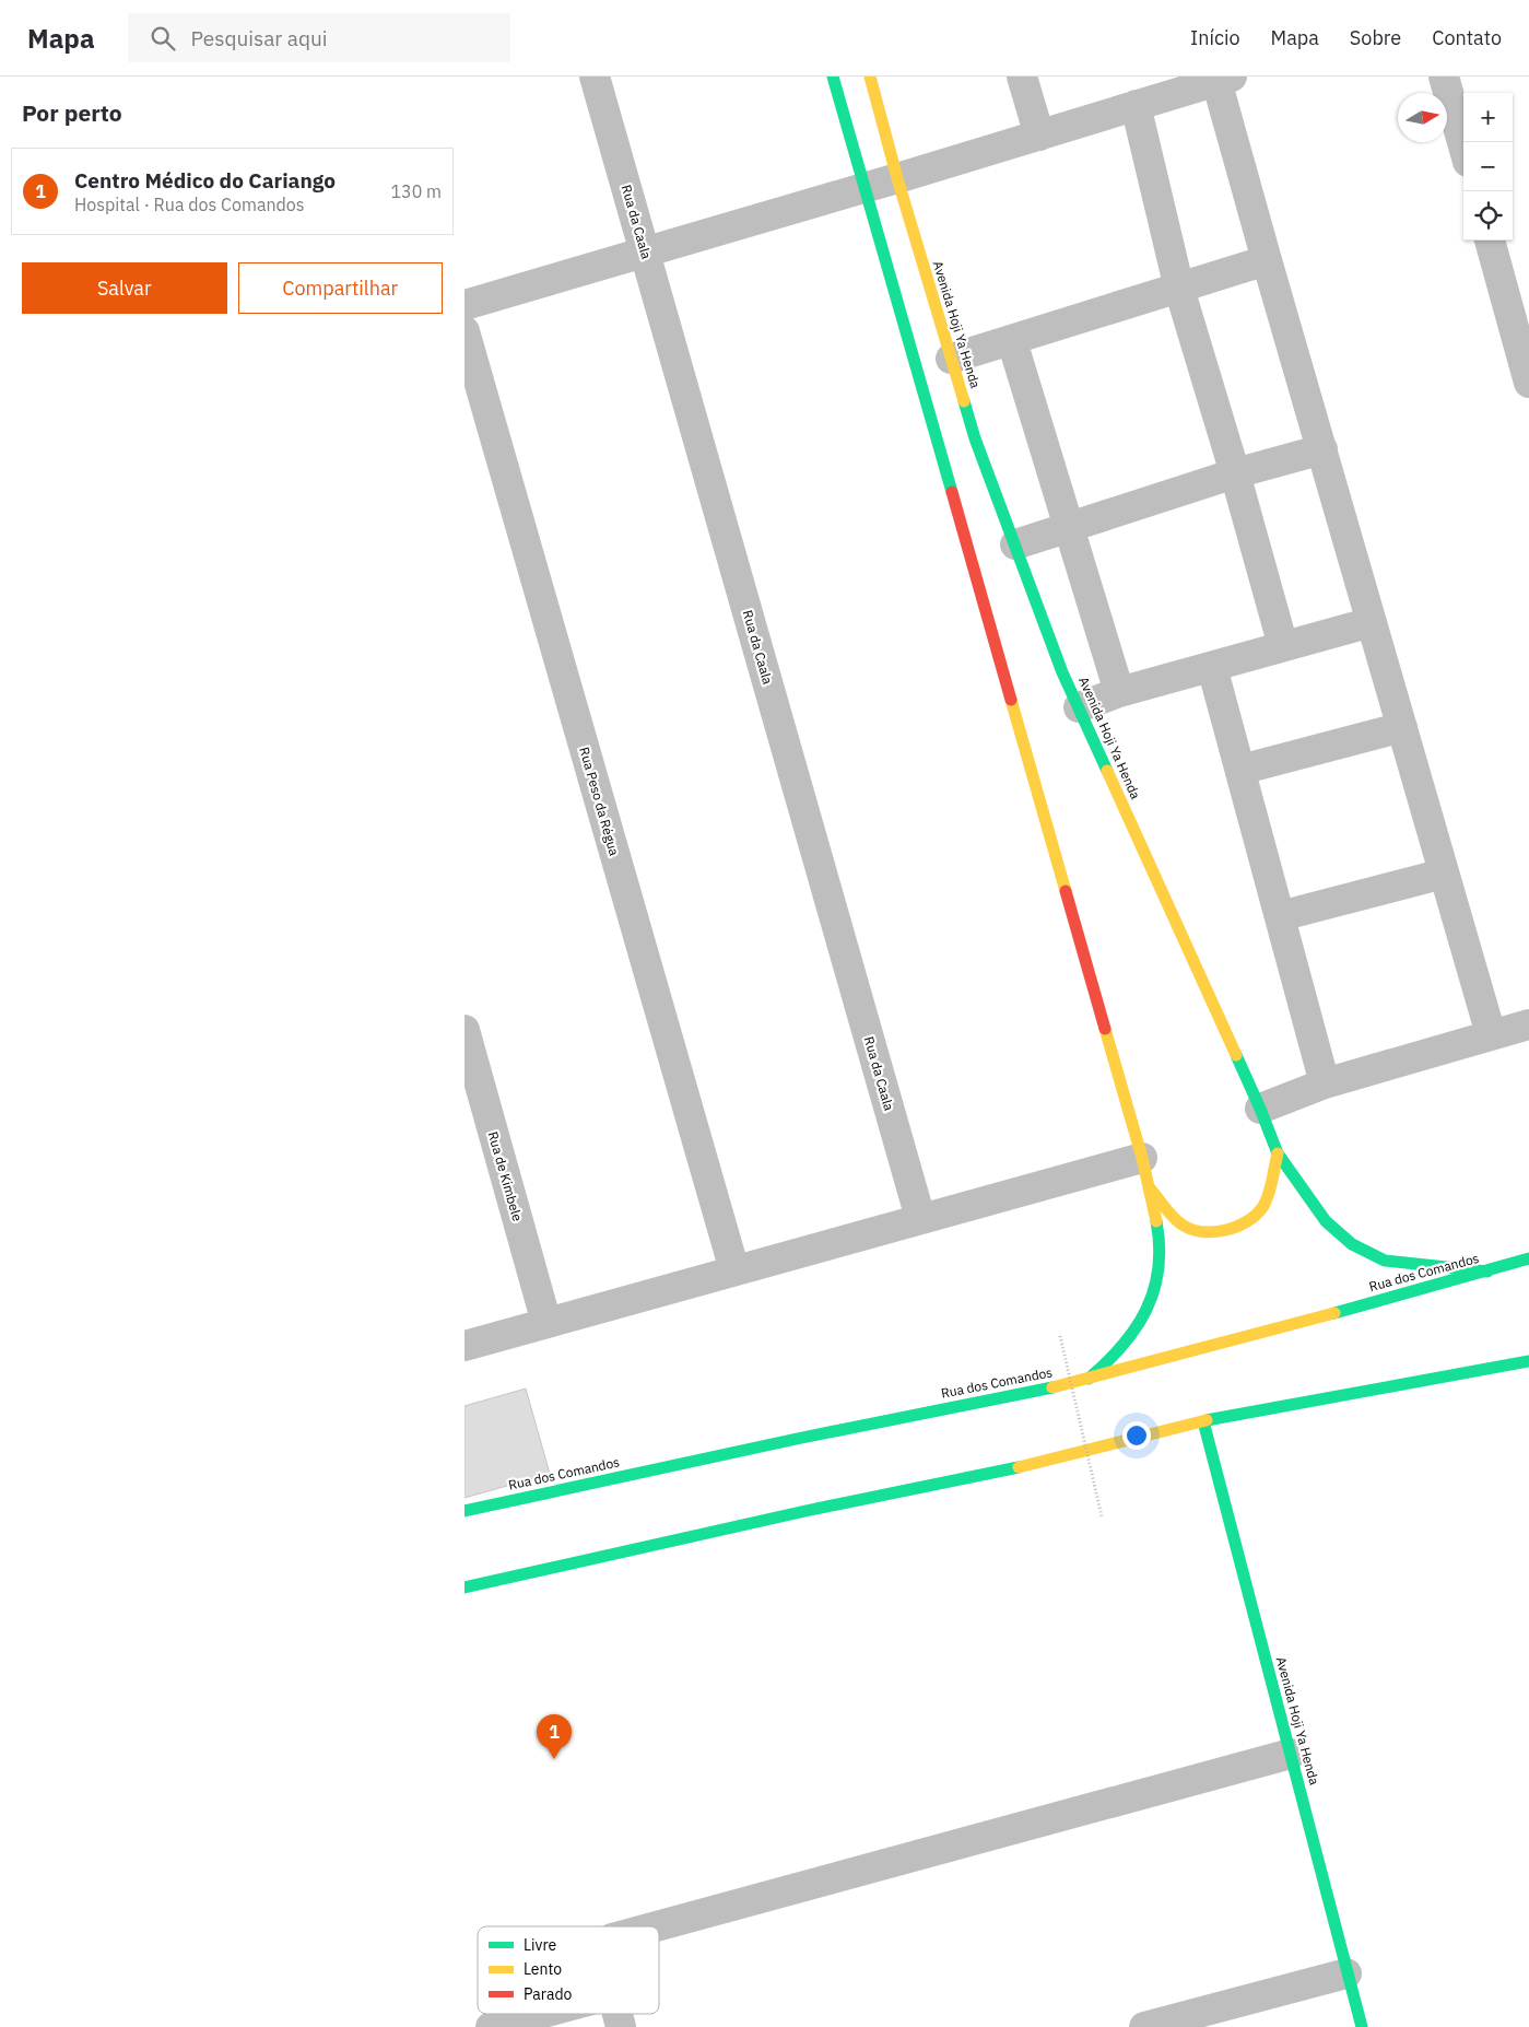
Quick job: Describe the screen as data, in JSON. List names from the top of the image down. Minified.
{"streets":{"main road":["Avenida Hoji Ya Henda","Rua dos Comandos"],"street":["Rua da Caala","Rua Peso da Régua","Rua de Kimbele"]},"crossings":[["Avenida Hoji Ya Henda","Rua dos Comandos"]],"legend":["Livre","Lento","Parado"],"north":"right","page":{"header":"Mapa","search":"Pesquisar aqui","nav":["Início","Mapa","Sobre","Contato"],"heading":"Por perto","map_buttons":["+","−"],"list":[{"mark":"1","name":"Centro Médico do Cariango","note":"Hospital · Rua dos Comandos","value":"130 m"}],"buttons":["Salvar","Compartilhar"],"pins":"1"}}
